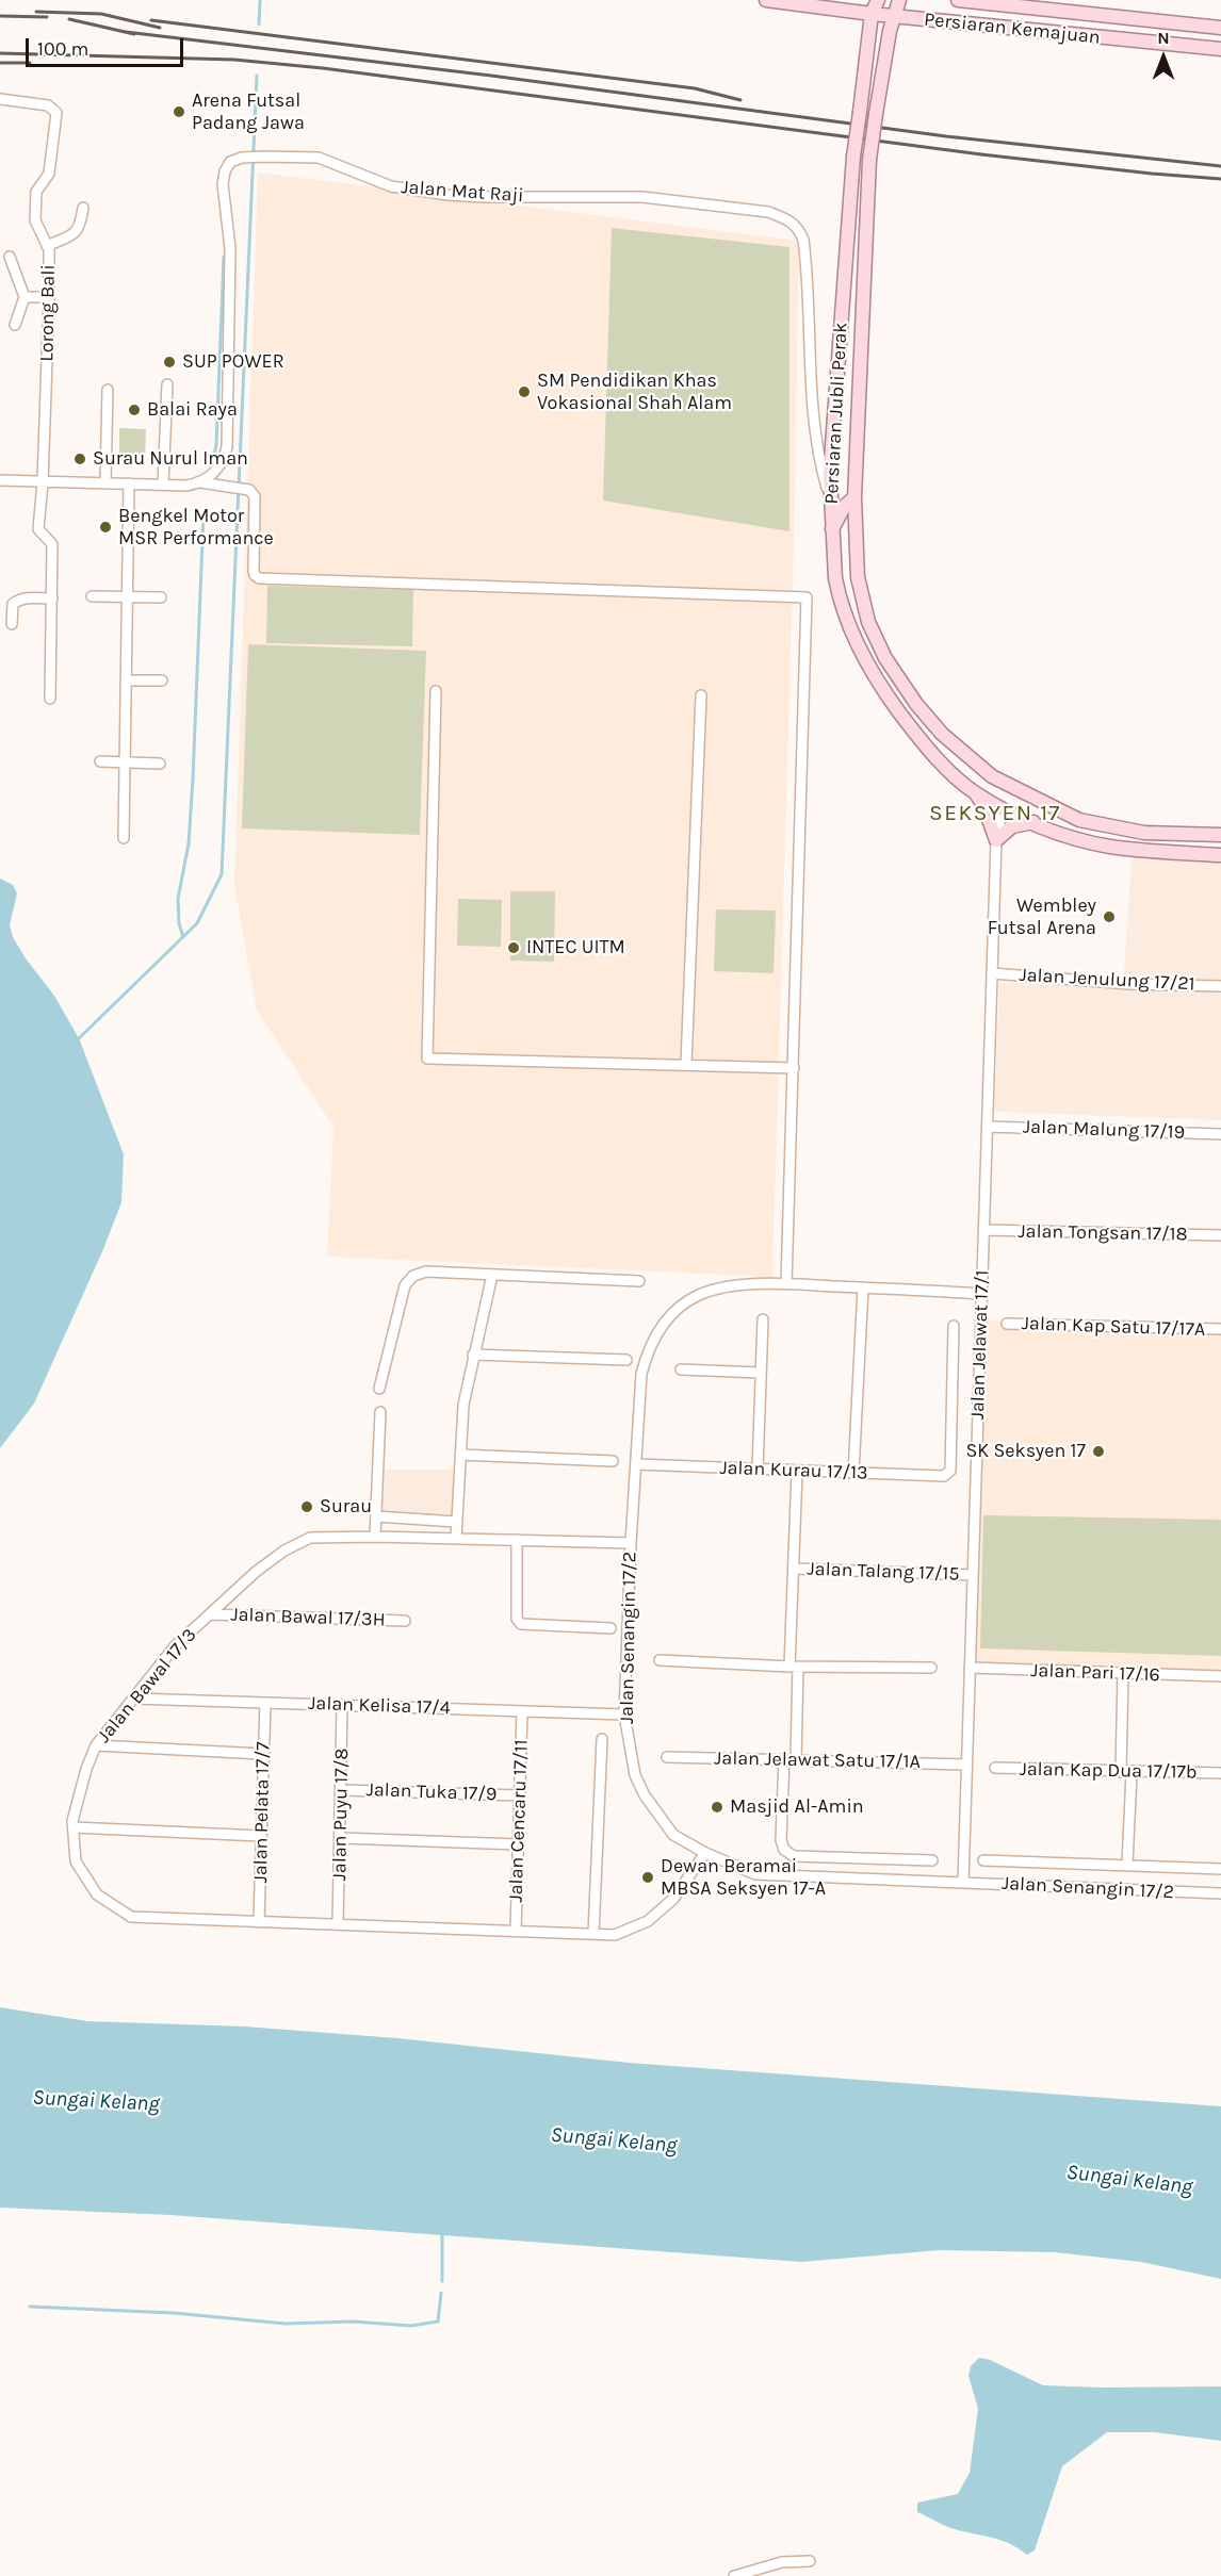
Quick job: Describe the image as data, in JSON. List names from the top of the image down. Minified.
{"streets":{"main road":["Persiaran Kemajuan","Persiaran Jubli Perak"],"street":["Jalan Mat Raji","Lorong Bali","Jalan Jenulung 17/21","Jalan Malung 17/19","Jalan Tongsan 17/18","Jalan Kap Satu 17/17A","Jalan Jelawat 17/1","Jalan Kurau 17/13","Jalan Talang 17/15","Jalan Bawal 17/3H","Jalan Senangin 17/2","Jalan Pari 17/16","Jalan Bawal 17/3","Jalan Kelisa 17/4","Jalan Jelawat Satu 17/1A","Jalan Kap Dua 17/17b","Jalan Tuka 17/9","Jalan Pelata 17/7","Jalan Puyu 17/8","Jalan Cencaru 17/11"]},"crossings":[["Persiaran Kemajuan","Persiaran Jubli Perak"],["Jalan Mat Raji","Persiaran Jubli Perak"],["Persiaran Jubli Perak","Jalan Jelawat 17/1"],["Jalan Jenulung 17/21","Jalan Jelawat 17/1"],["Jalan Malung 17/19","Jalan Jelawat 17/1"],["Jalan Tongsan 17/18","Jalan Jelawat 17/1"],["Jalan Jelawat 17/1","Jalan Talang 17/15"],["Jalan Jelawat 17/1","Jalan Senangin 17/2"],["Jalan Jelawat 17/1","Jalan Pari 17/16"],["Jalan Jelawat 17/1","Jalan Jelawat Satu 17/1A"],["Jalan Kurau 17/13","Jalan Senangin 17/2"],["Jalan Bawal 17/3H","Jalan Bawal 17/3"],["Jalan Senangin 17/2","Jalan Bawal 17/3"],["Jalan Senangin 17/2","Jalan Kelisa 17/4"],["Jalan Bawal 17/3","Jalan Kelisa 17/4"],["Jalan Bawal 17/3","Jalan Pelata 17/7"],["Jalan Bawal 17/3","Jalan Puyu 17/8"],["Jalan Bawal 17/3","Jalan Cencaru 17/11"],["Jalan Kelisa 17/4","Jalan Pelata 17/7"],["Jalan Kelisa 17/4","Jalan Puyu 17/8"],["Jalan Kelisa 17/4","Jalan Cencaru 17/11"],["Jalan Tuka 17/9","Jalan Puyu 17/8"],["Jalan Tuka 17/9","Jalan Cencaru 17/11"]],"districts":["SEKSYEN 17"],"water":["Sungai Kelang"],"places":["Arena Futsal Padang Jawa","SUP POWER","SM Pendidikan Khas Vokasional Shah Alam","Balai Raya","Surau Nurul Iman","Bengkel Motor MSR Performance","Wembley Futsal Arena","INTEC UITM","SK Seksyen 17","Surau","Masjid Al-Amin","Dewan Beramai MBSA Seksyen 17-A"],"scale_bar":"100 m","north":"top"}
